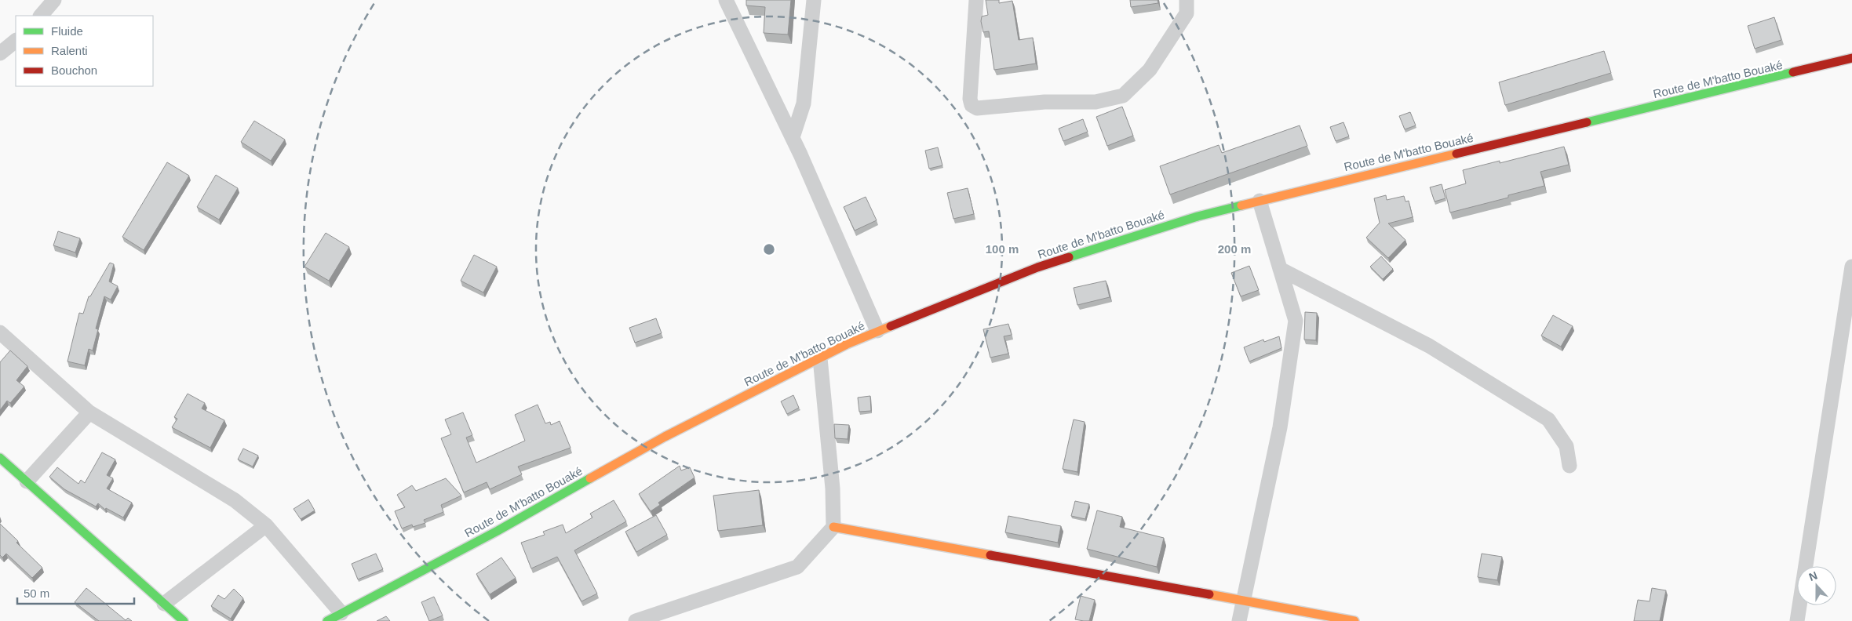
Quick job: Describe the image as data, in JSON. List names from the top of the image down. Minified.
{"streets":{"street":["Route de M'batto Bouaké"]},"legend":["Fluide","Ralenti","Bouchon"],"scale_bar":"50 m","north":"top","rings":["100 m","200 m"]}
